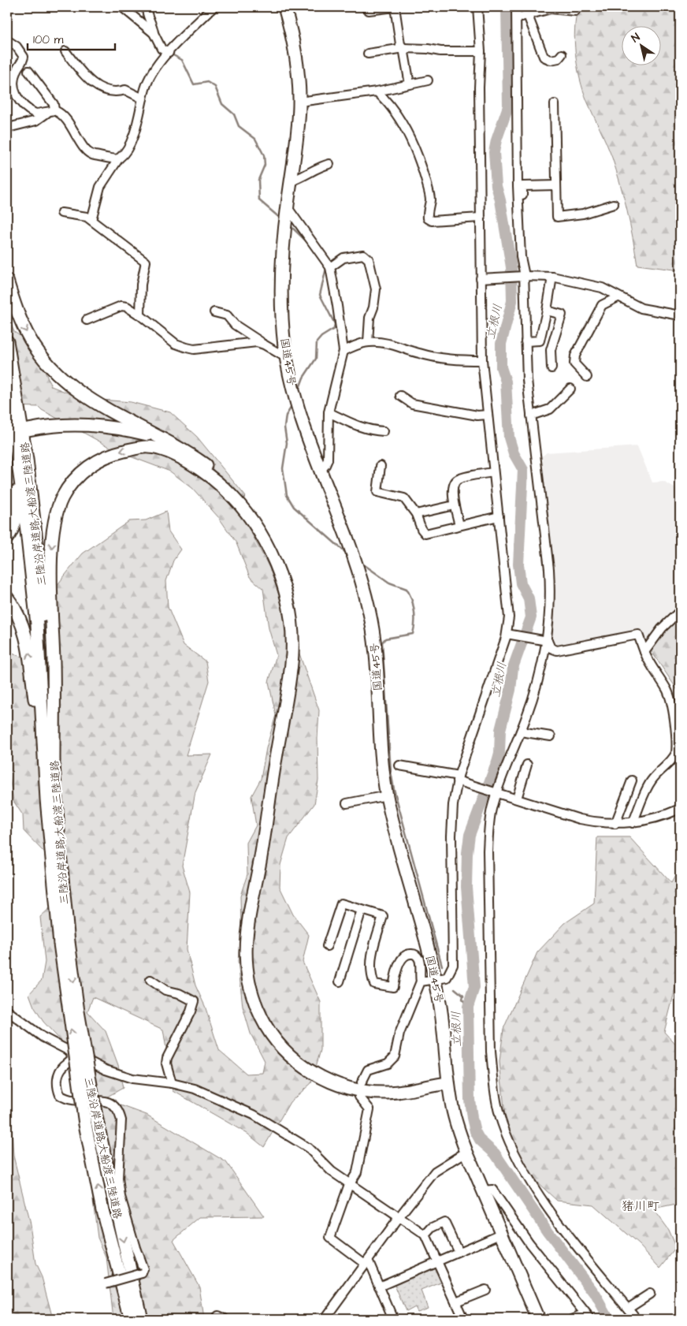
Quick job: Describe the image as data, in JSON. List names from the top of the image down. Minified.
{"streets":{"highway":["国道45号","三陸沿岸道路;大船渡三陸道路"]},"districts":["猪川町"],"water":["立根川"],"scale_bar":"100 m","north":"top left"}
